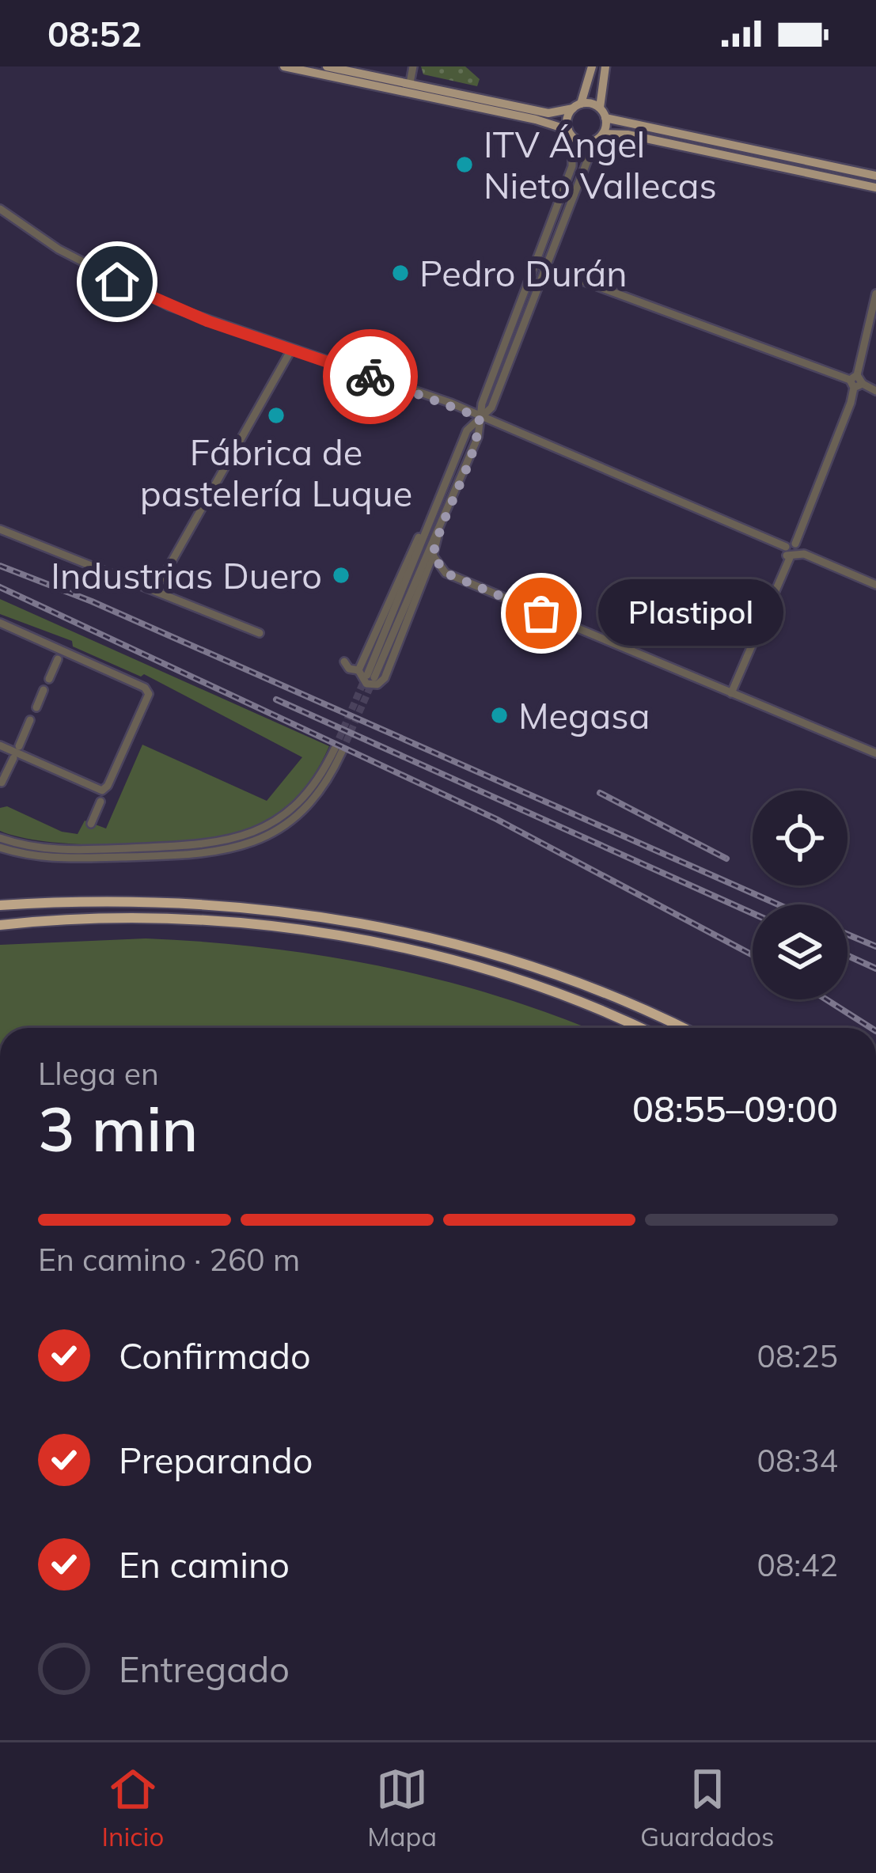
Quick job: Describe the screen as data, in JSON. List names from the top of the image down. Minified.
{"places":["ITV Ángel Nieto Vallecas","Pedro Durán","Fábrica de pastelería Luque","Industrias Duero","Plastipol","Megasa"],"page":{"status":"08:52","bubble":"Plastipol","heading":["3 min","Llega en","08:55–09:00"],"bar":"En camino · 260 m","list":[["Confirmado","08:25"],["Preparando","08:34"],["En camino","08:42"],"Entregado"],"tabs":["Inicio","Mapa","Guardados"]}}
